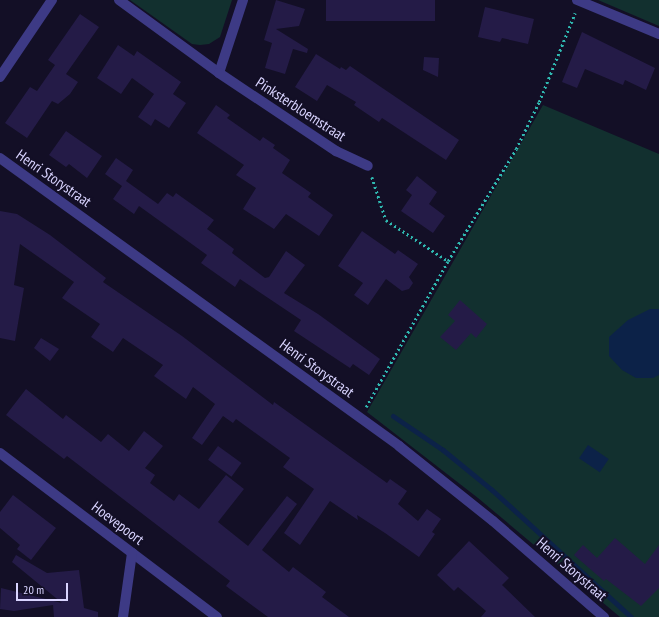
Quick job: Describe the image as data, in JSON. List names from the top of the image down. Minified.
{"streets":{"street":["Pinksterbloemstraat","Henri Storystraat","Hoevepoort"]},"scale_bar":"20 m"}
